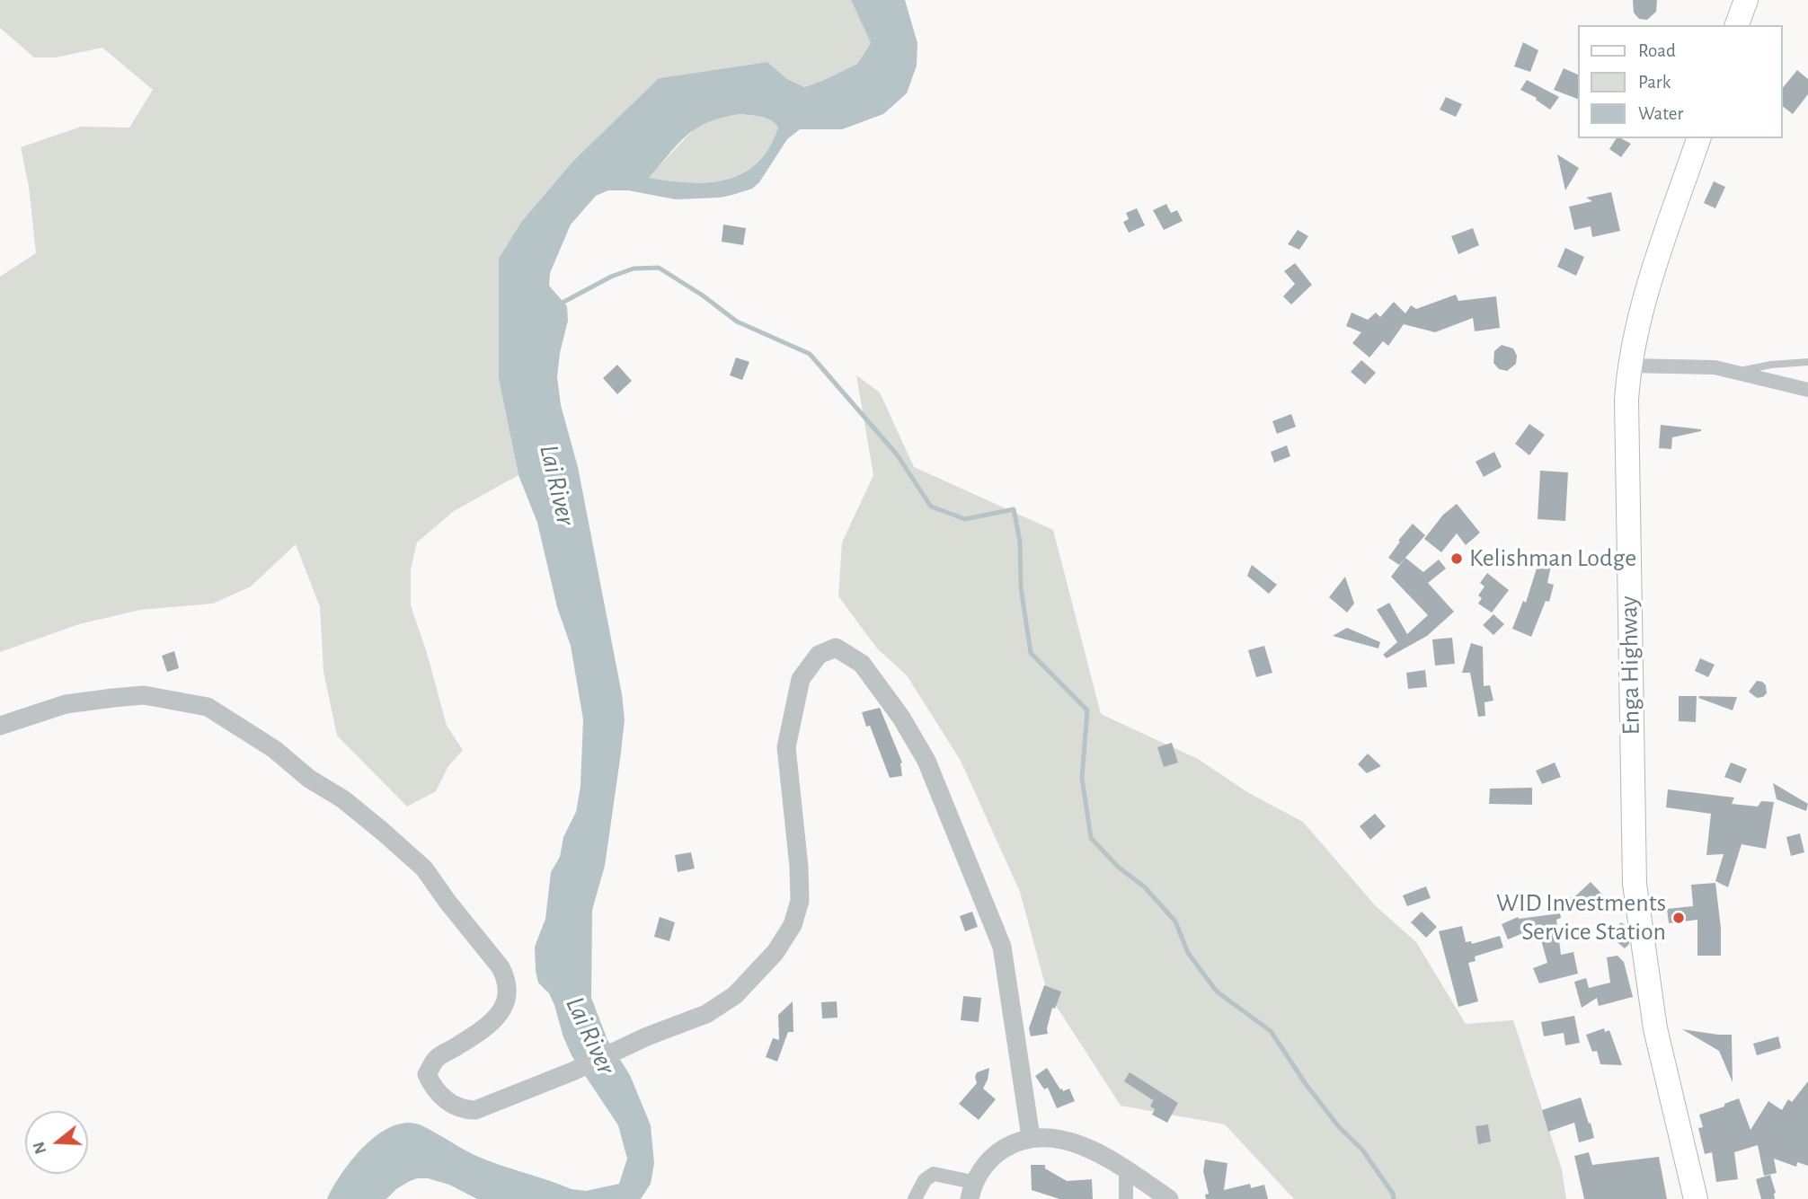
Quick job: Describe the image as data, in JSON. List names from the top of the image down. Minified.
{"streets":{"main road":["Enga Highway"]},"water":["Lai River"],"places":["Kelishman Lodge","WID Investments Service Station"],"legend":["Road","Park","Water"],"north":"left"}
